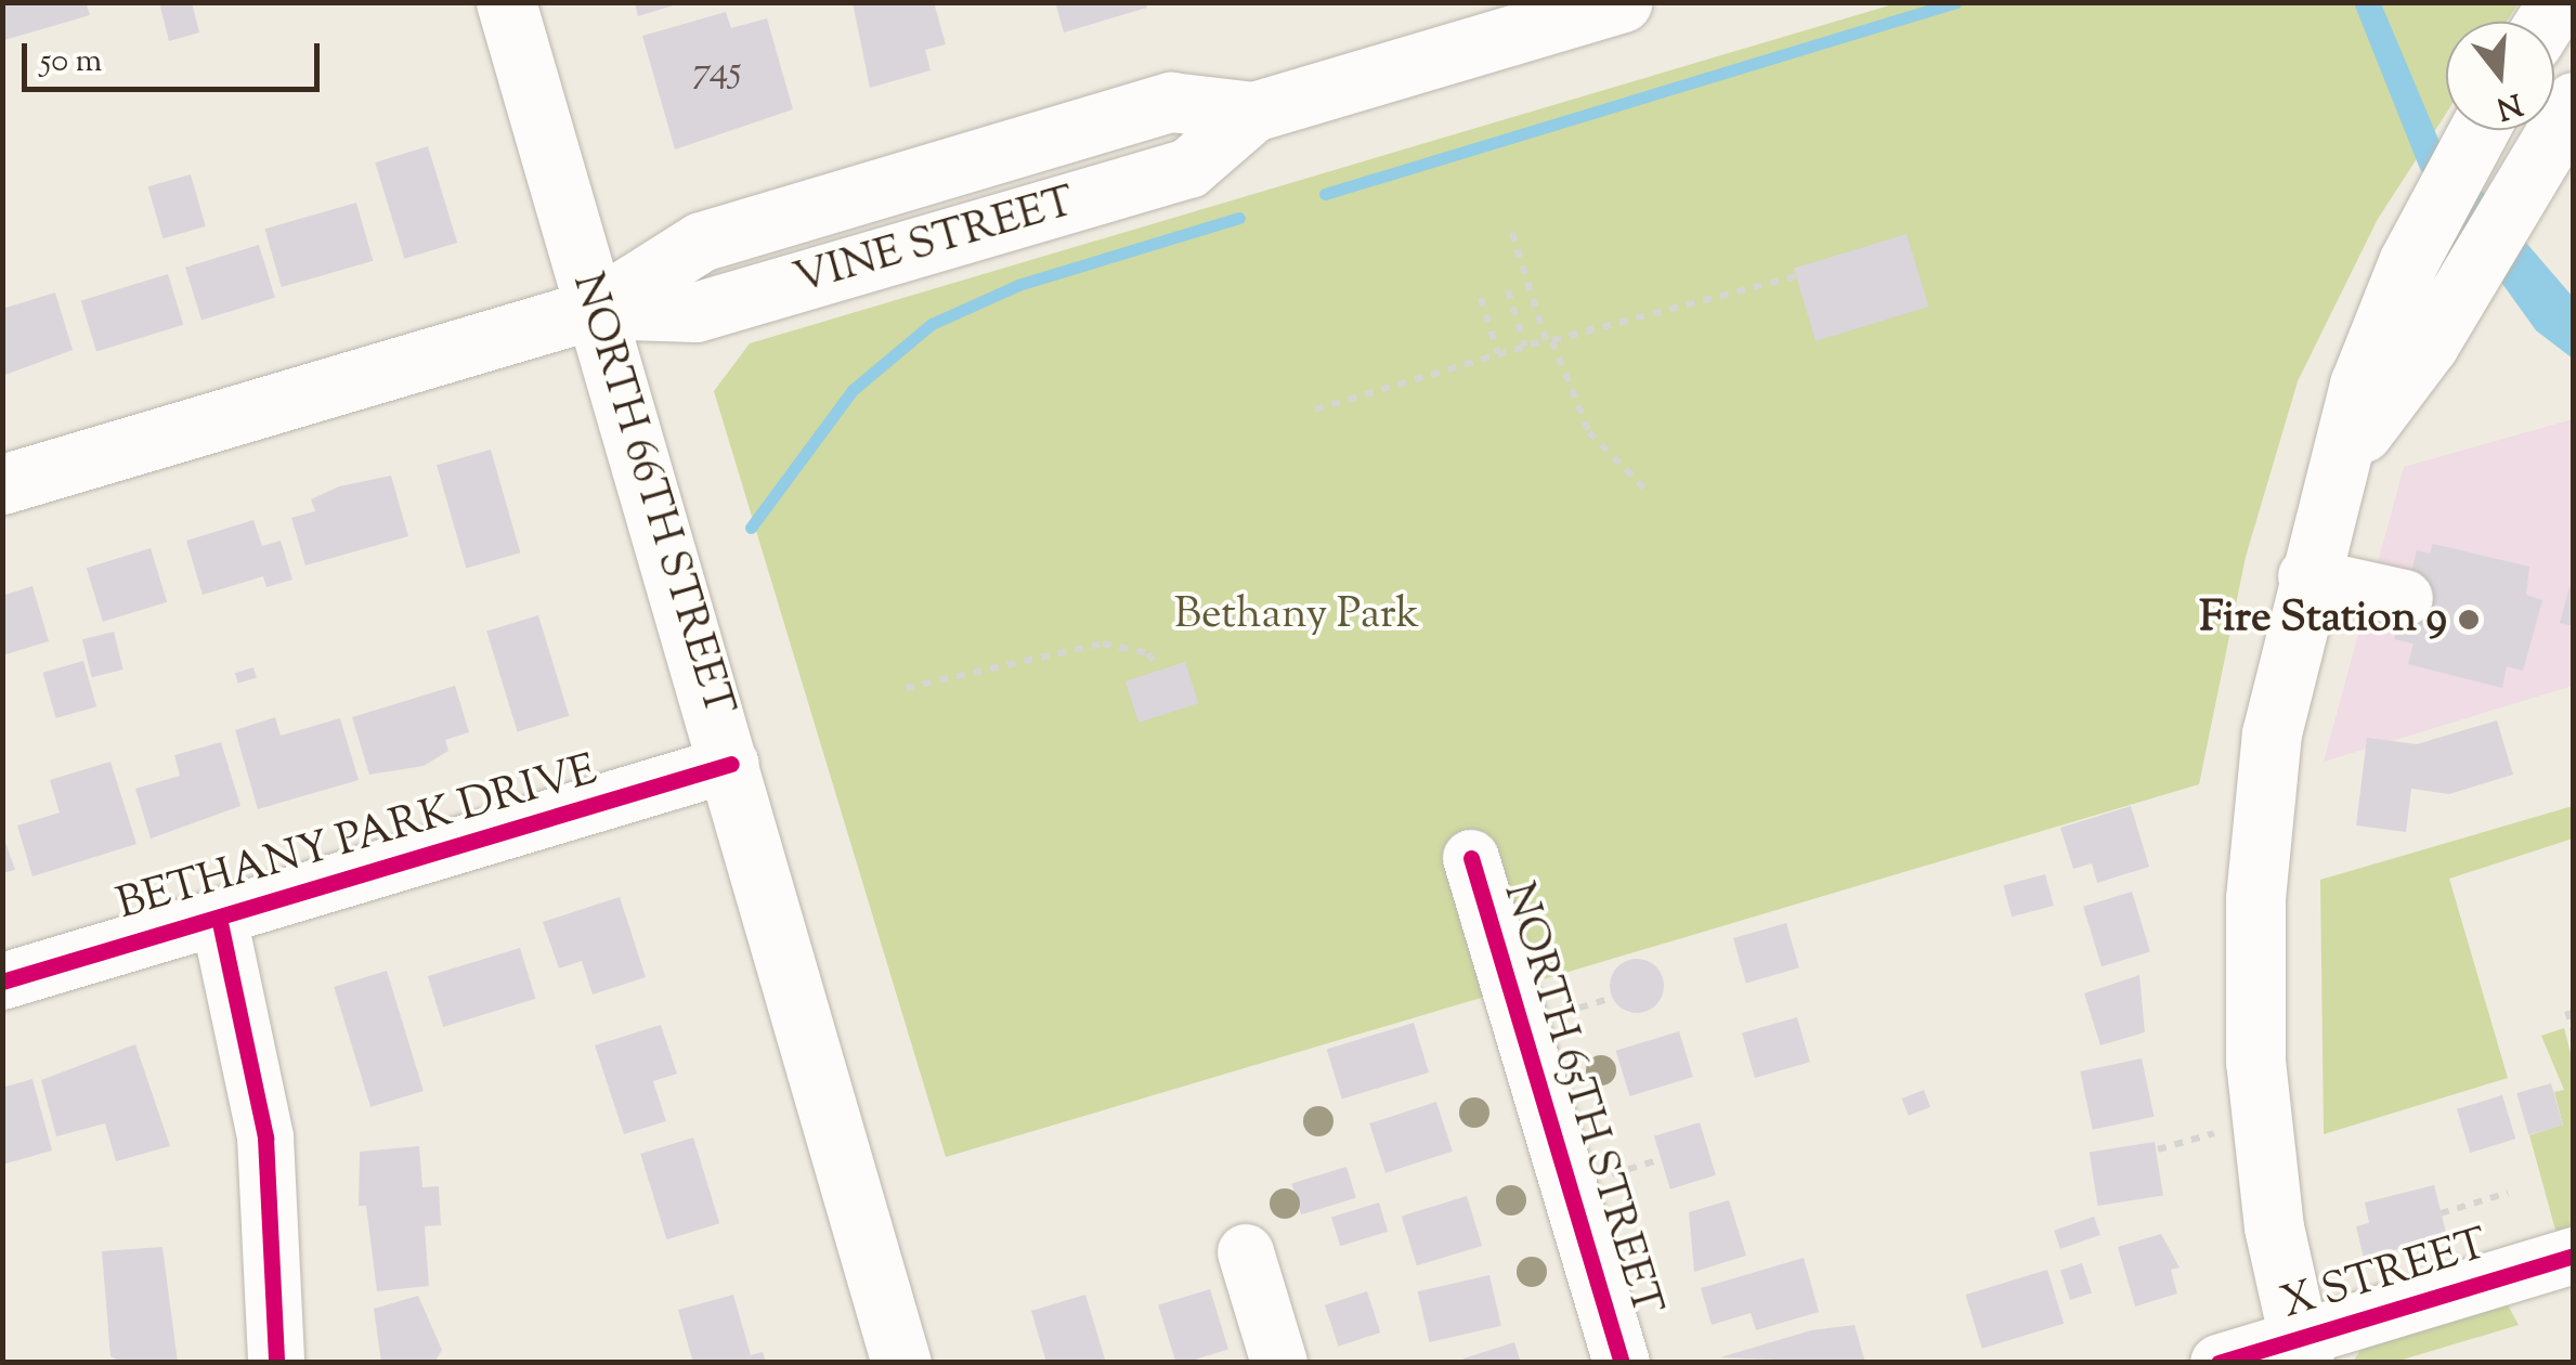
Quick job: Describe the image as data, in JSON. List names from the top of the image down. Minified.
{"streets":{"main road":["VINE STREET","NORTH 66TH STREET"],"street":["BETHANY PARK DRIVE","NORTH 65TH STREET","X STREET"]},"crossings":[["VINE STREET","NORTH 66TH STREET"],["NORTH 66TH STREET","BETHANY PARK DRIVE"]],"parks":["Bethany Park"],"places":["Fire Station 9"],"house_numbers":["745"],"scale_bar":"50 m","north":"bottom"}
